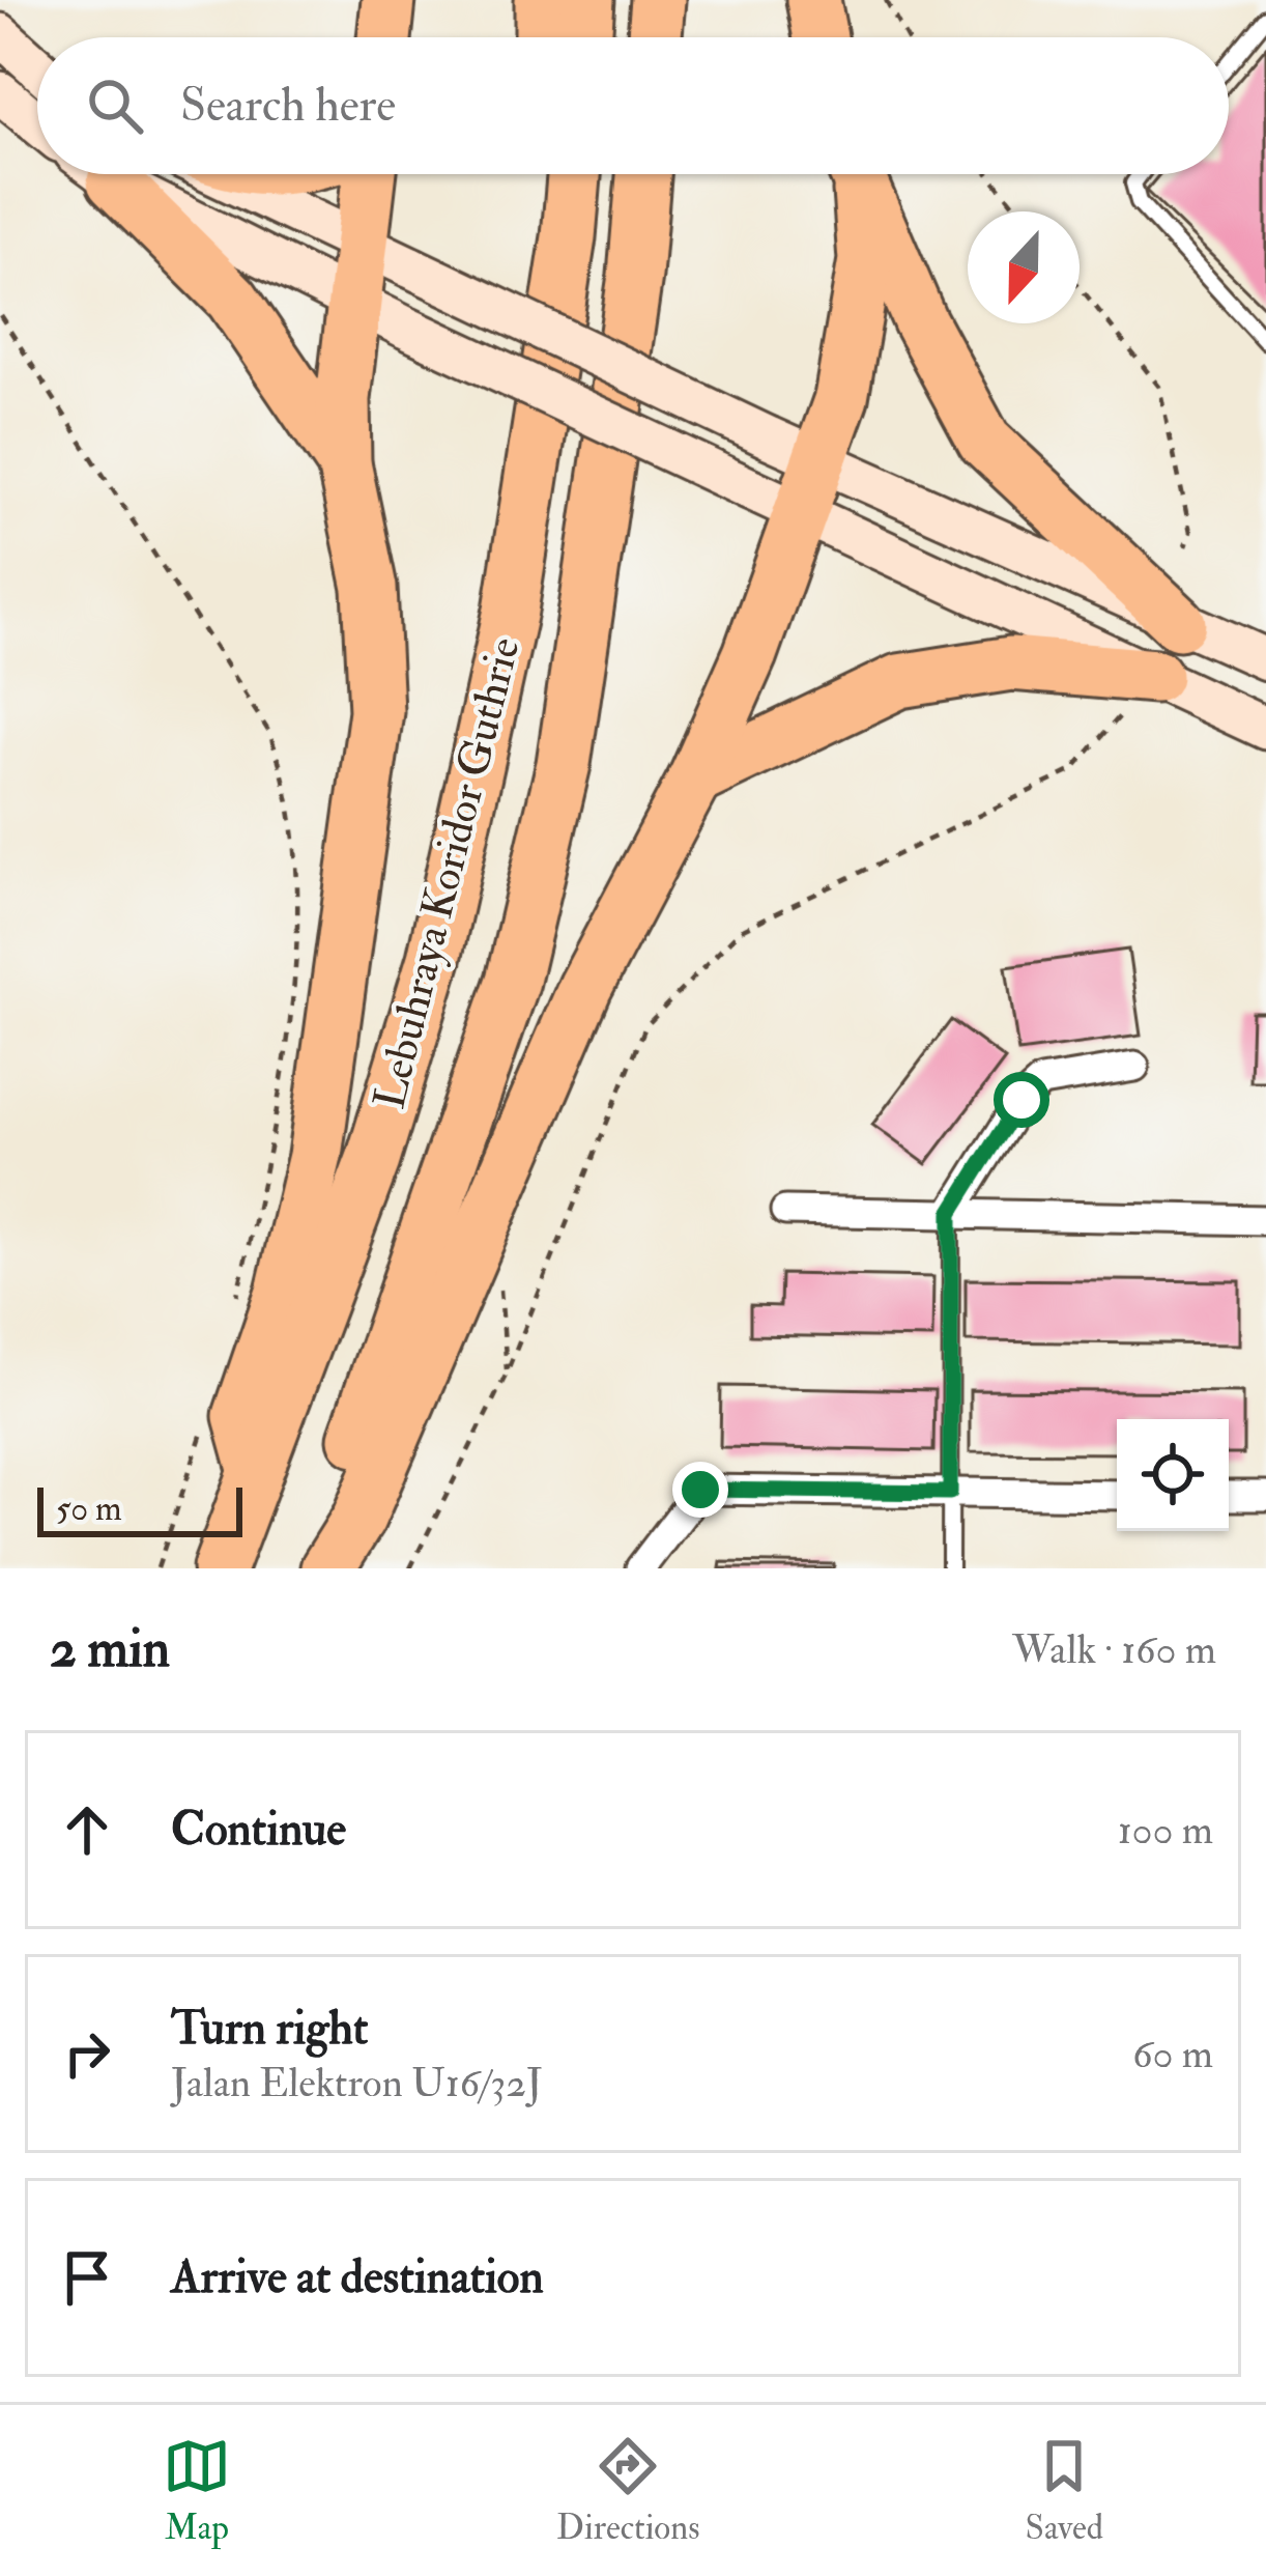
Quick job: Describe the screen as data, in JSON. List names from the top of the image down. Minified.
{"streets":{"highway":["Lebuhraya Koridor Guthrie"]},"scale_bar":"50 m","north":"bottom","page":{"search":"Search here","scale":"50 m","heading":["2 min","Walk · 160 m"],"list":[["Continue","100 m"],["Turn right","Jalan Elektron U16/32J","60 m"],"Arrive at destination"],"nav":["Map","Directions","Saved"]}}
